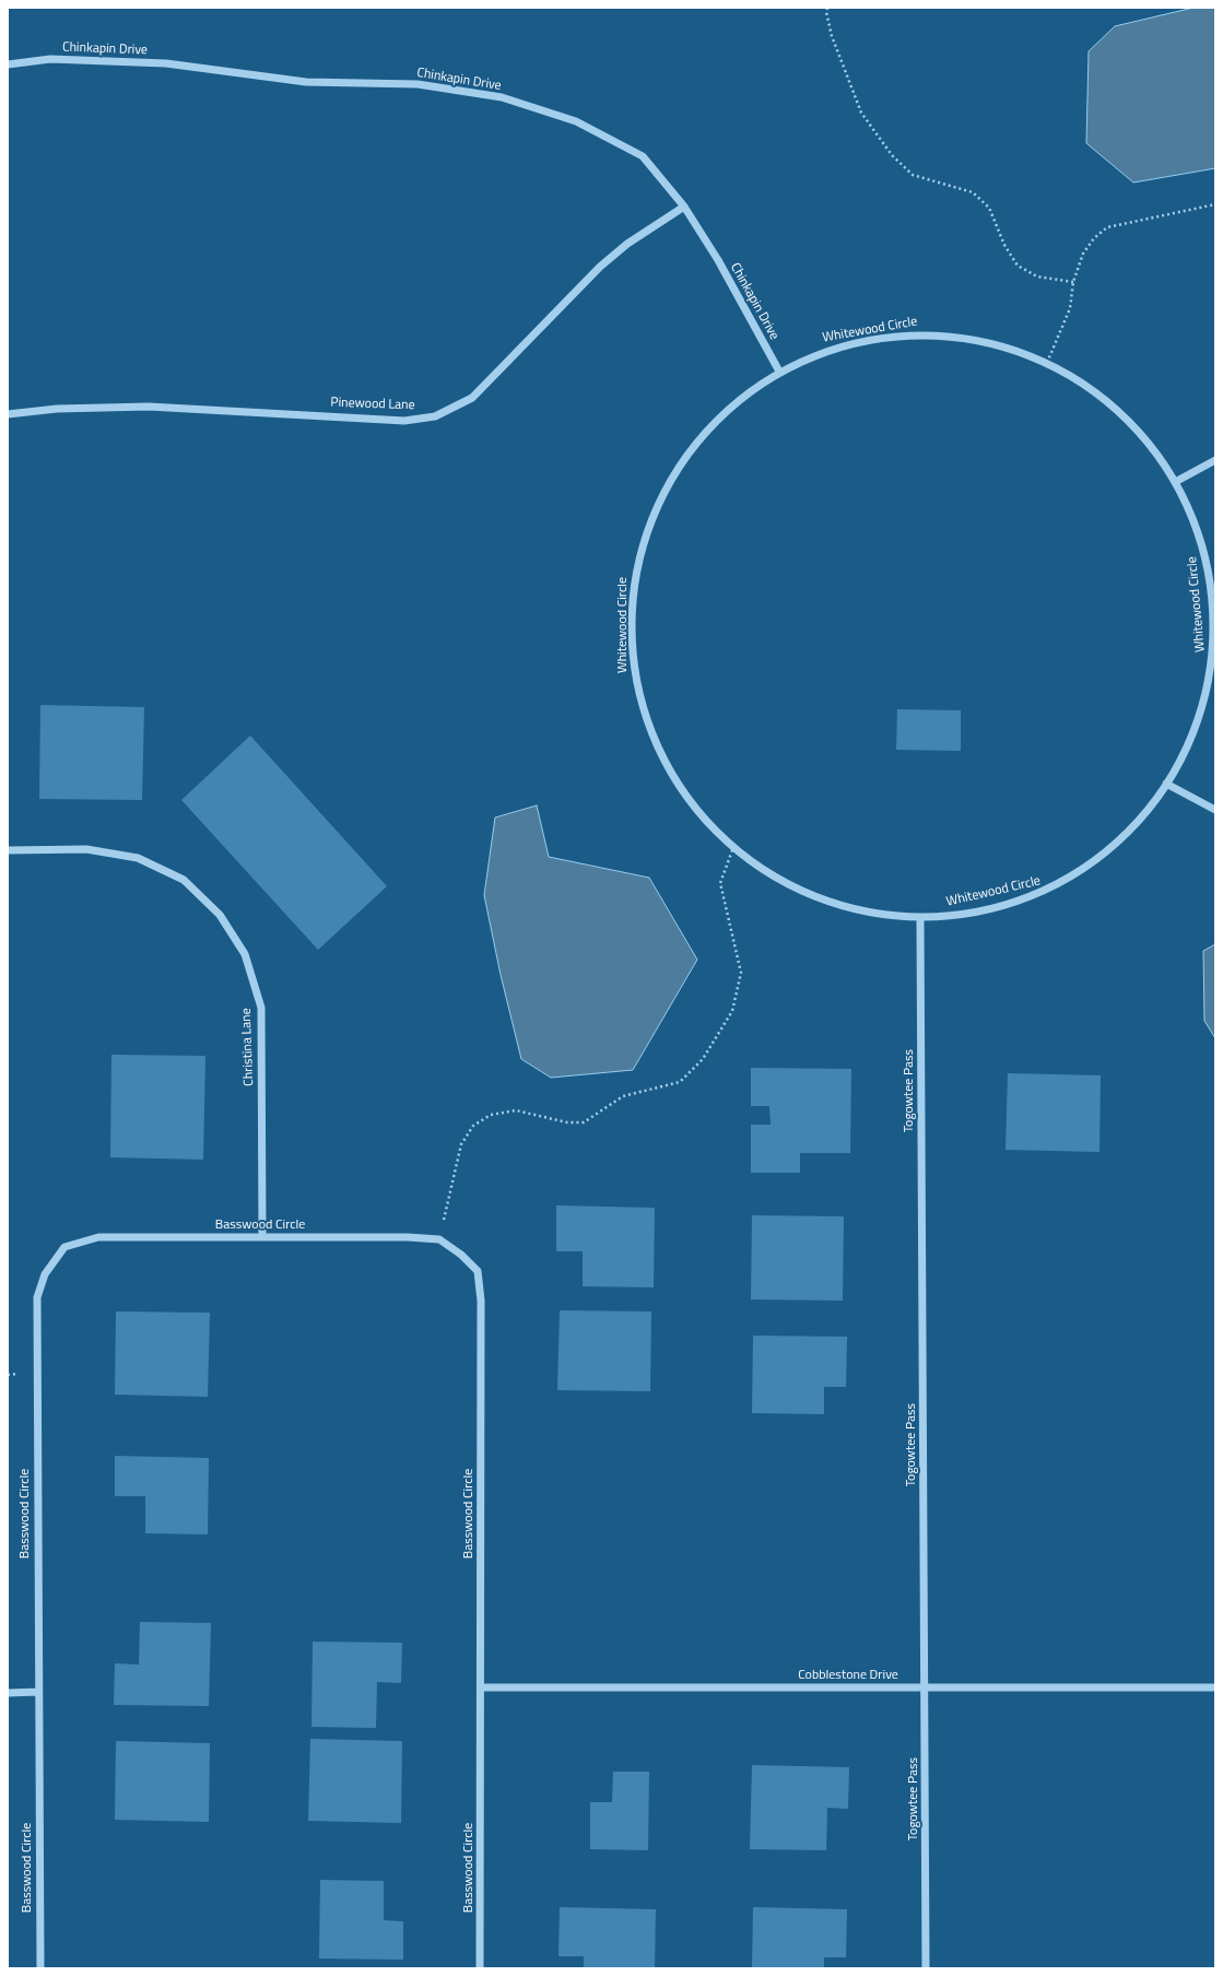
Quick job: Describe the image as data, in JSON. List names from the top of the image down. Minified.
{"streets":{"street":["Chinkapin Drive","Whitewood Circle","Pinewood Lane","Christina Lane","Togowtee Pass","Basswood Circle","Cobblestone Drive"]},"crossings":[["Chinkapin Drive","Whitewood Circle"],["Chinkapin Drive","Pinewood Lane"],["Whitewood Circle","Togowtee Pass"],["Christina Lane","Basswood Circle"],["Togowtee Pass","Cobblestone Drive"],["Basswood Circle","Cobblestone Drive"]]}
